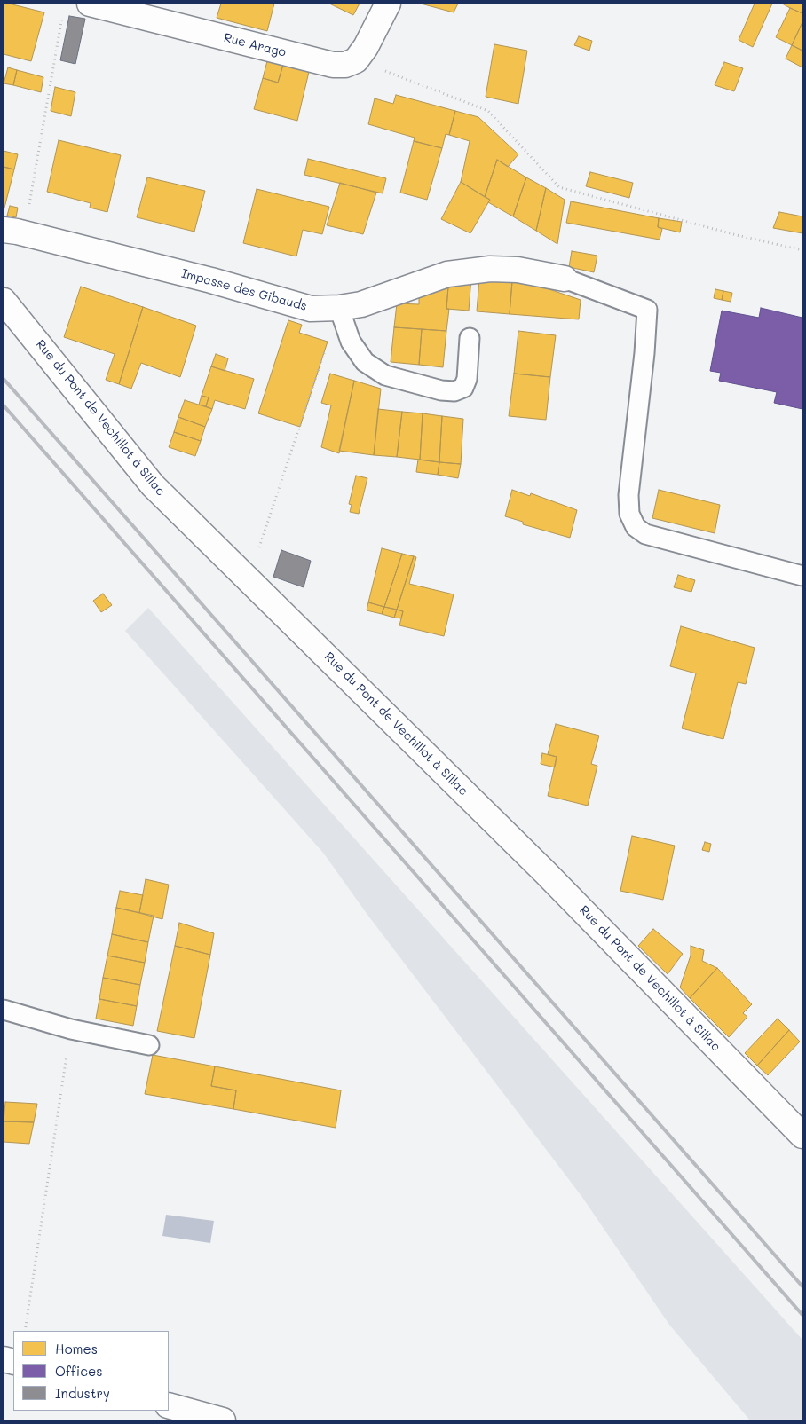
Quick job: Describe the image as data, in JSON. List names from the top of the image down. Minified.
{"streets":{"street":["Rue Arago","Impasse des Gibauds","Rue du Pont de Vechillot à Sillac"]},"legend":["Homes","Offices","Industry"]}
